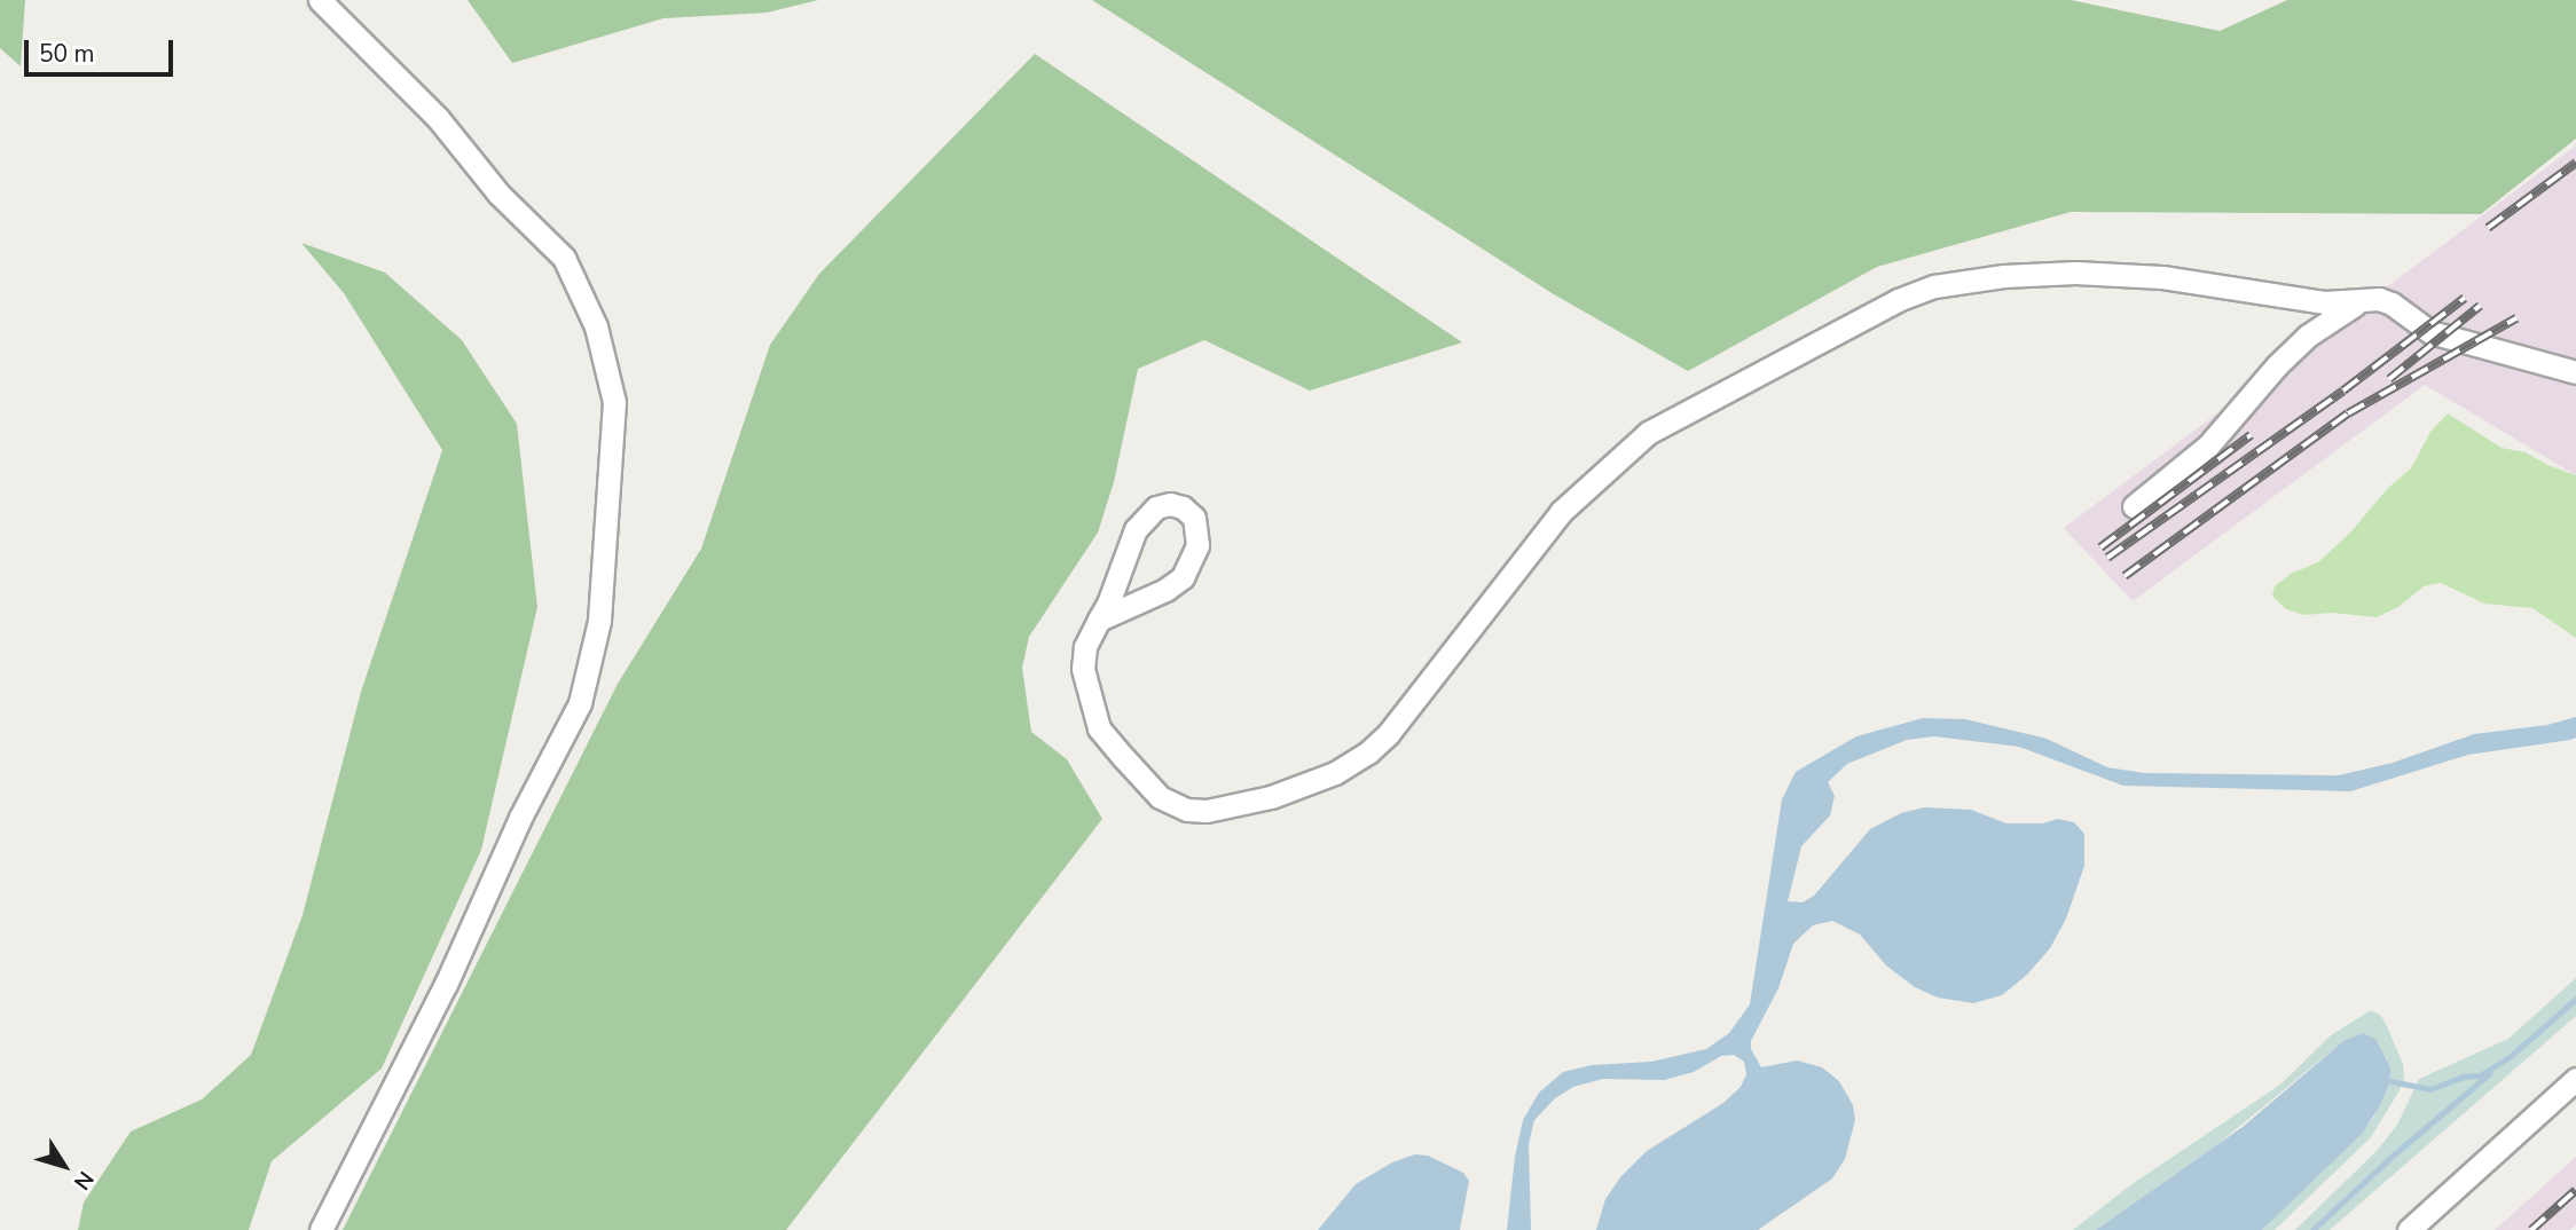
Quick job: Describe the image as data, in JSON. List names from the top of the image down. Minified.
{"scale_bar":"50 m","north":"bottom right"}
